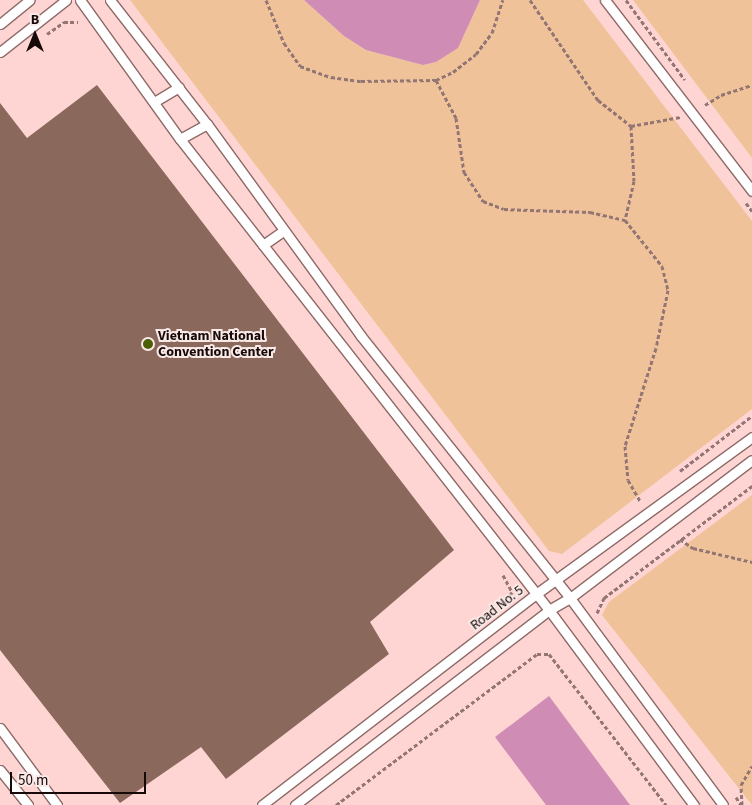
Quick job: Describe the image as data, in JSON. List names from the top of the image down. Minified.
{"streets":{"lane":["Road No. 5"]},"places":["Vietnam National Convention Center"],"scale_bar":"50 m","north":"top"}
